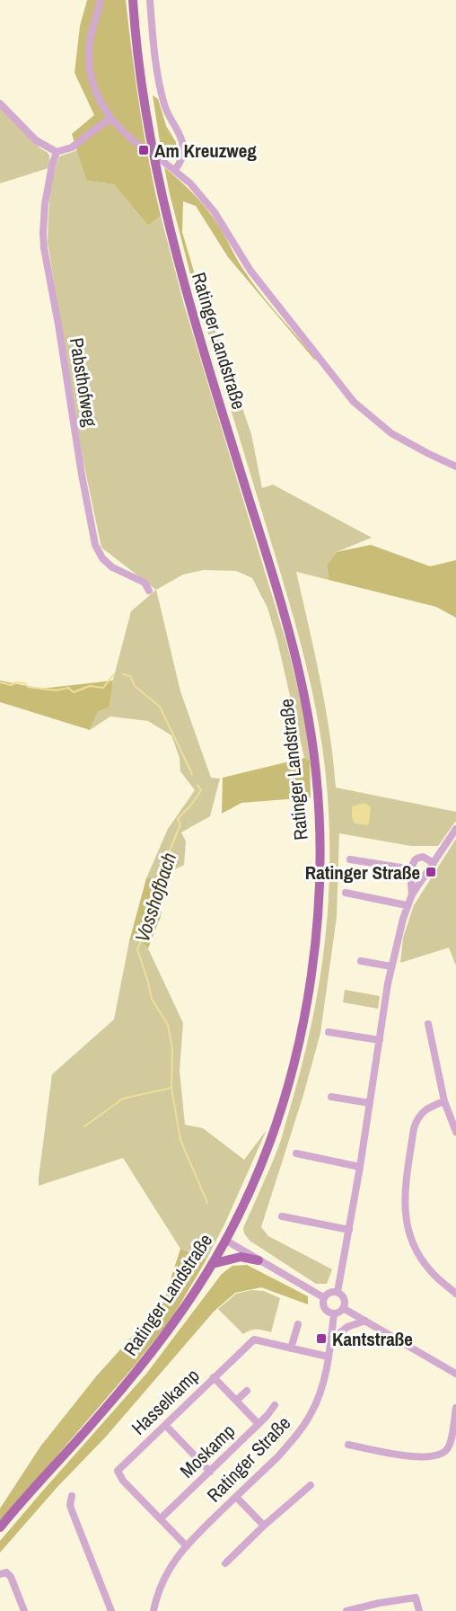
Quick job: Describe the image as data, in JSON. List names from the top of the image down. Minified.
{"streets":{"main road":["Ratinger Landstraße"],"street":["Pabsthofweg","Hasselkamp","Moskamp","Ratinger Straße"]},"crossings":[["Hasselkamp","Moskamp"],["Hasselkamp","Ratinger Straße"]],"water":["Vosshofbach"],"places":{"transit":["Am Kreuzweg","Ratinger Straße","Kantstraße"]}}
